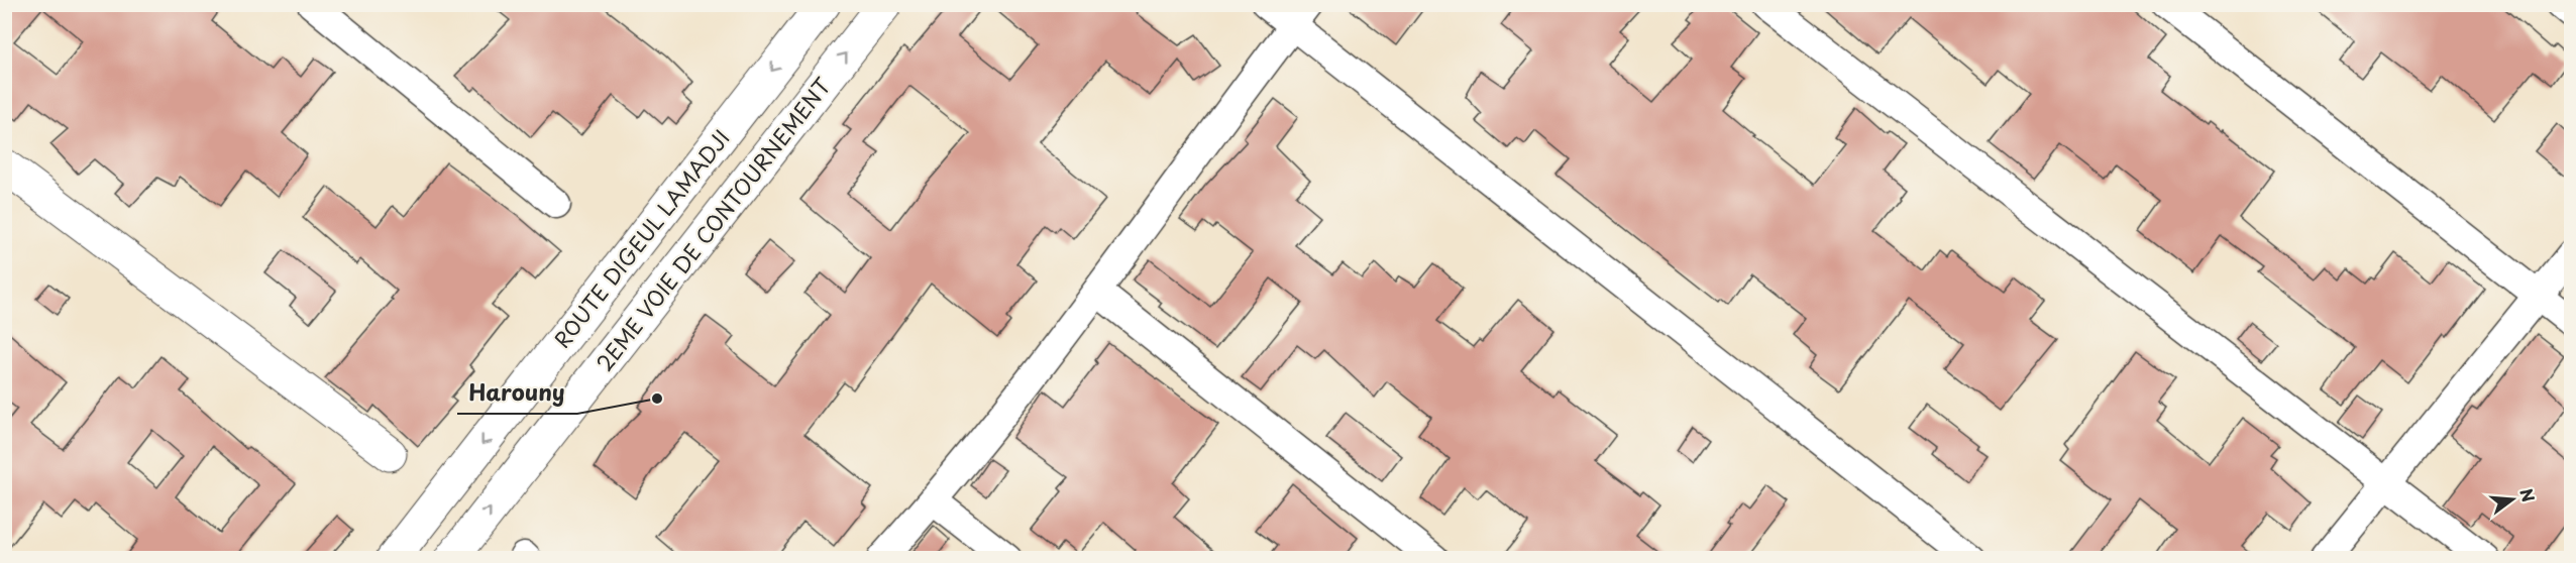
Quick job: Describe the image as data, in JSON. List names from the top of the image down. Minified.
{"streets":{"main road":["2EME VOIE DE CONTOURNEMENT","ROUTE DIGEUL LAMADJI"]},"one_way":["2EME VOIE DE CONTOURNEMENT","ROUTE DIGEUL LAMADJI"],"places":["Harouny"],"north":"right"}
